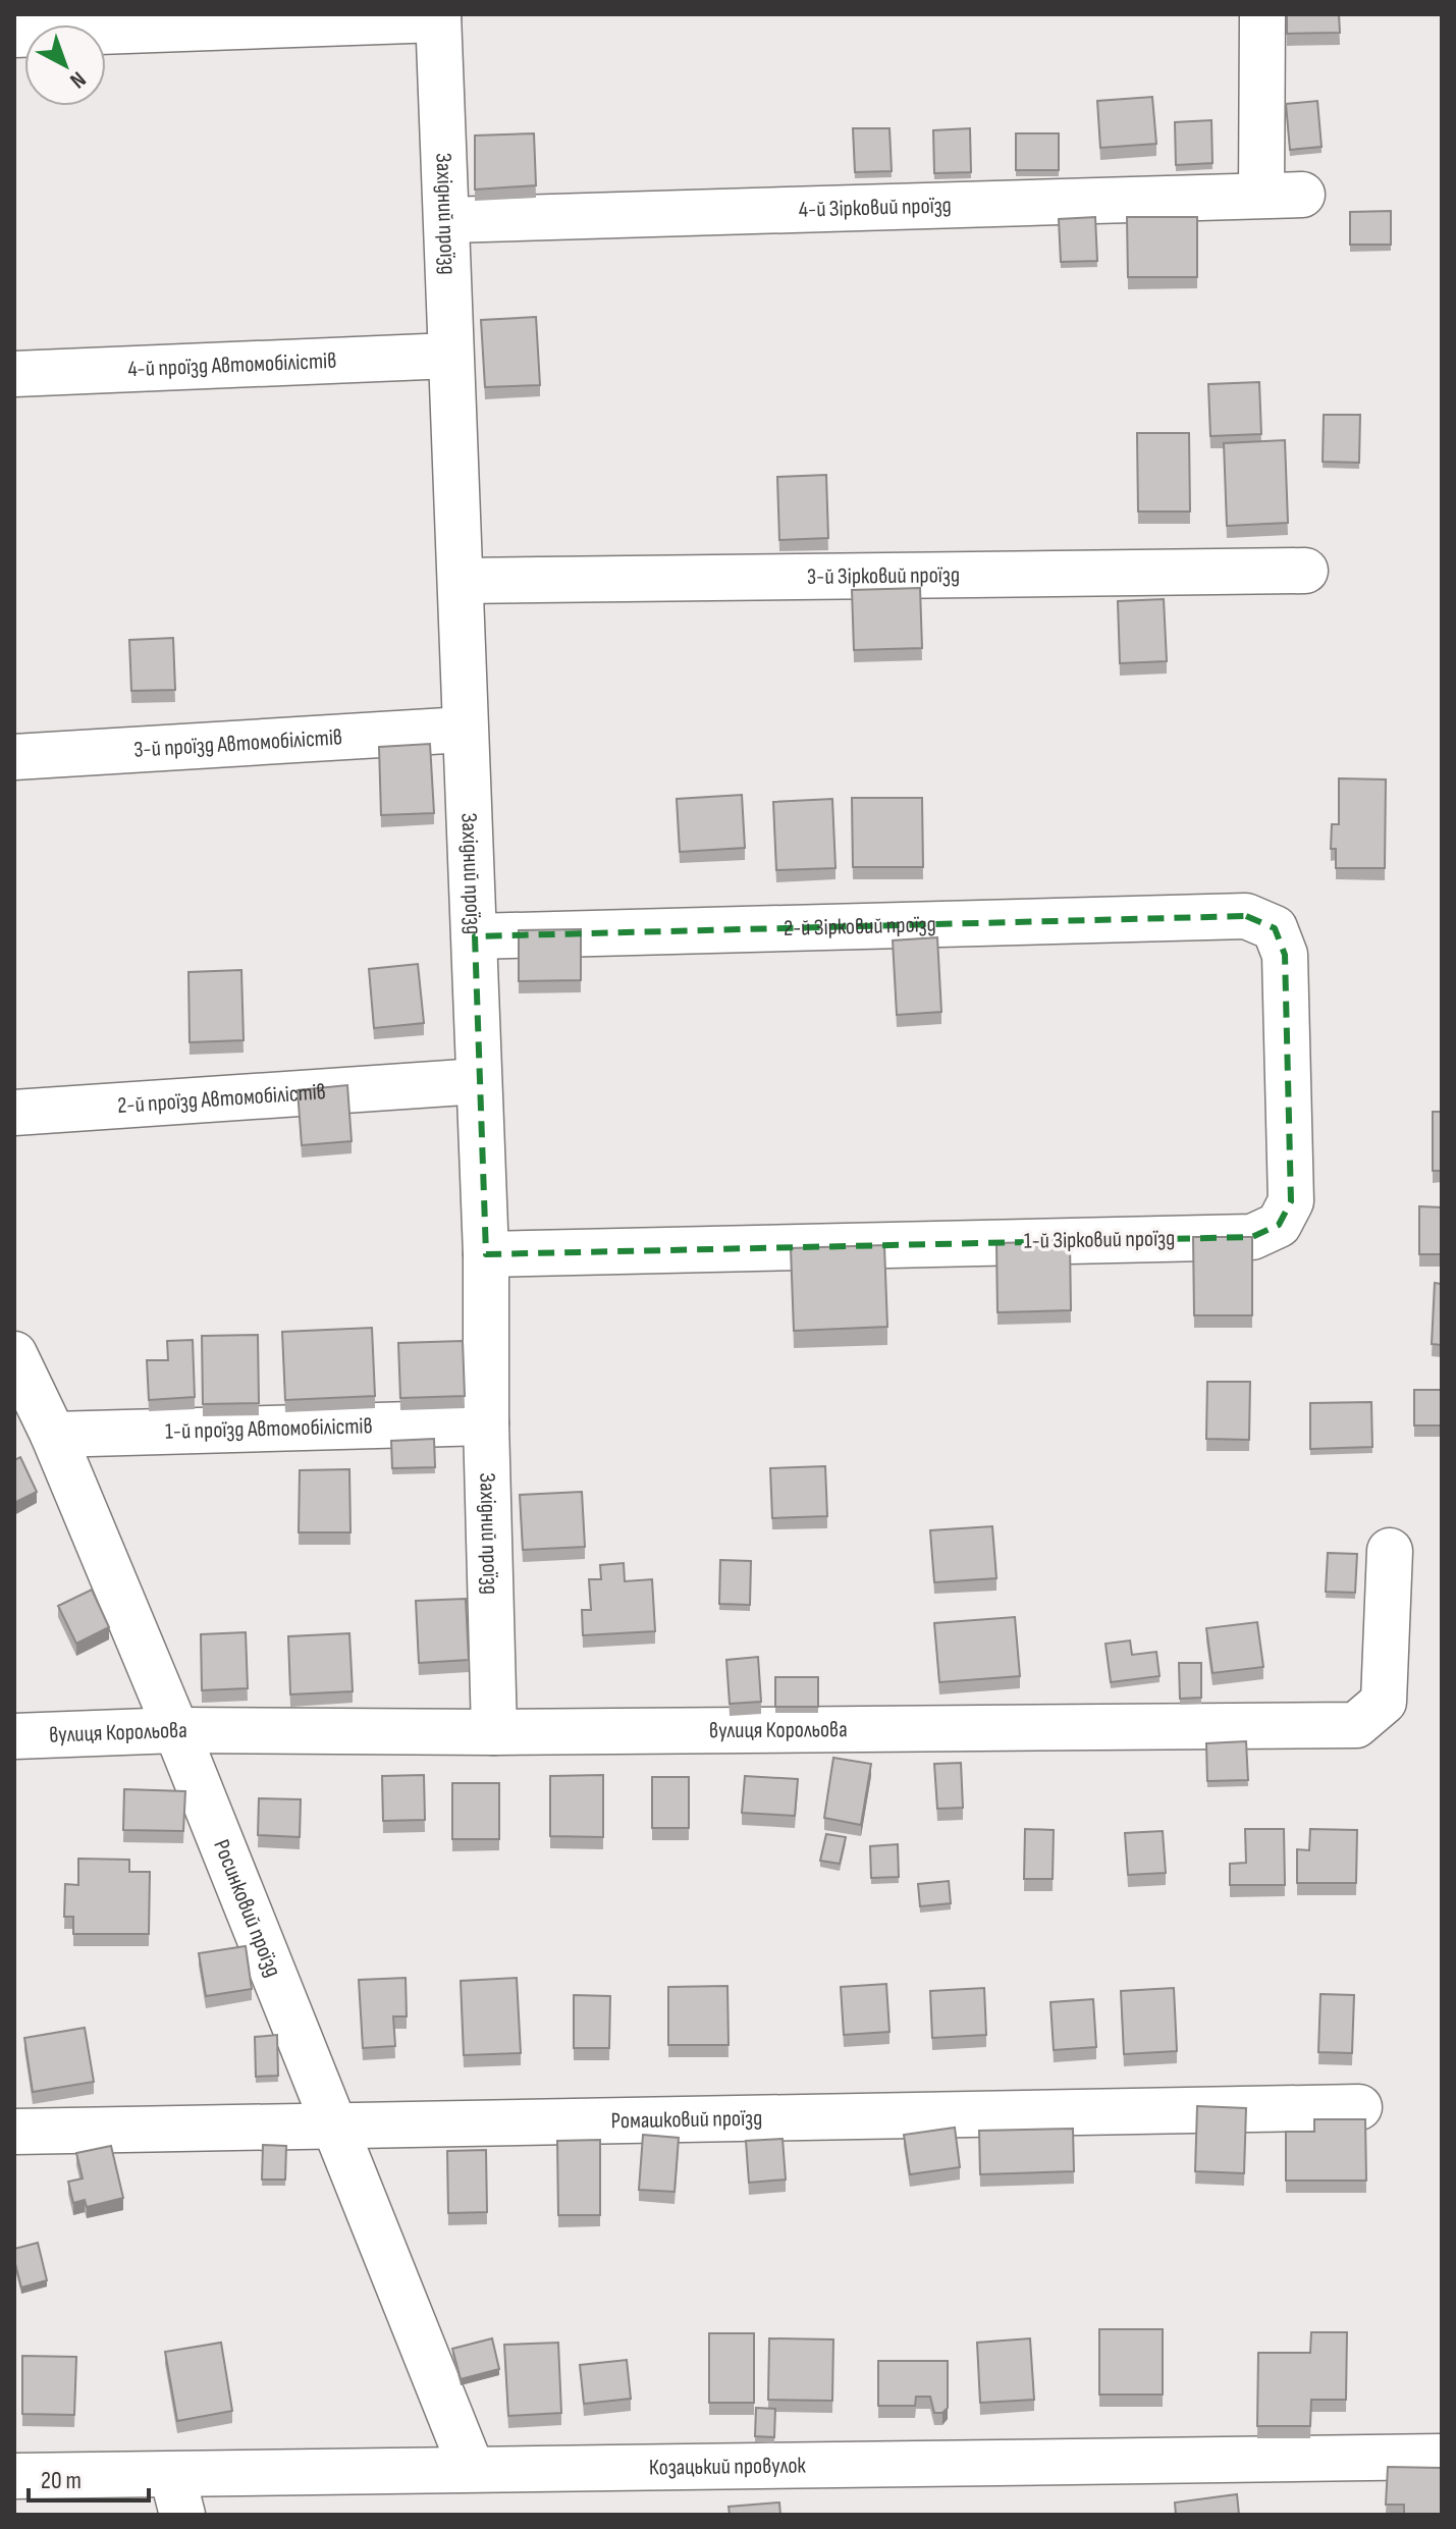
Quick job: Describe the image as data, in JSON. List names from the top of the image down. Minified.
{"streets":{"street":["4-й Зірковий проїзд","Західний проїзд","4-й проїзд Автомобілістів","3-й Зірковий проїзд","3-й проїзд Автомобілістів","2-й Зірковий проїзд","2-й проїзд Автомобілістів","1-й Зірковий проїзд","1-й проїзд Автомобілістів","вулиця Корольова","Росинковий проїзд","Ромашковий проїзд","Козацький провулок"]},"crossings":[["4-й Зірковий проїзд","Західний проїзд"],["Західний проїзд","4-й проїзд Автомобілістів"],["Західний проїзд","3-й Зірковий проїзд"],["Західний проїзд","3-й проїзд Автомобілістів"],["Західний проїзд","2-й Зірковий проїзд"],["Західний проїзд","2-й проїзд Автомобілістів"],["Західний проїзд","1-й Зірковий проїзд"],["Західний проїзд","1-й проїзд Автомобілістів"],["Західний проїзд","вулиця Корольова"],["2-й Зірковий проїзд","1-й Зірковий проїзд"],["1-й проїзд Автомобілістів","Росинковий проїзд"],["вулиця Корольова","Росинковий проїзд"],["Росинковий проїзд","Ромашковий проїзд"],["Росинковий проїзд","Козацький провулок"]],"scale_bar":"20 m","north":"bottom right"}
